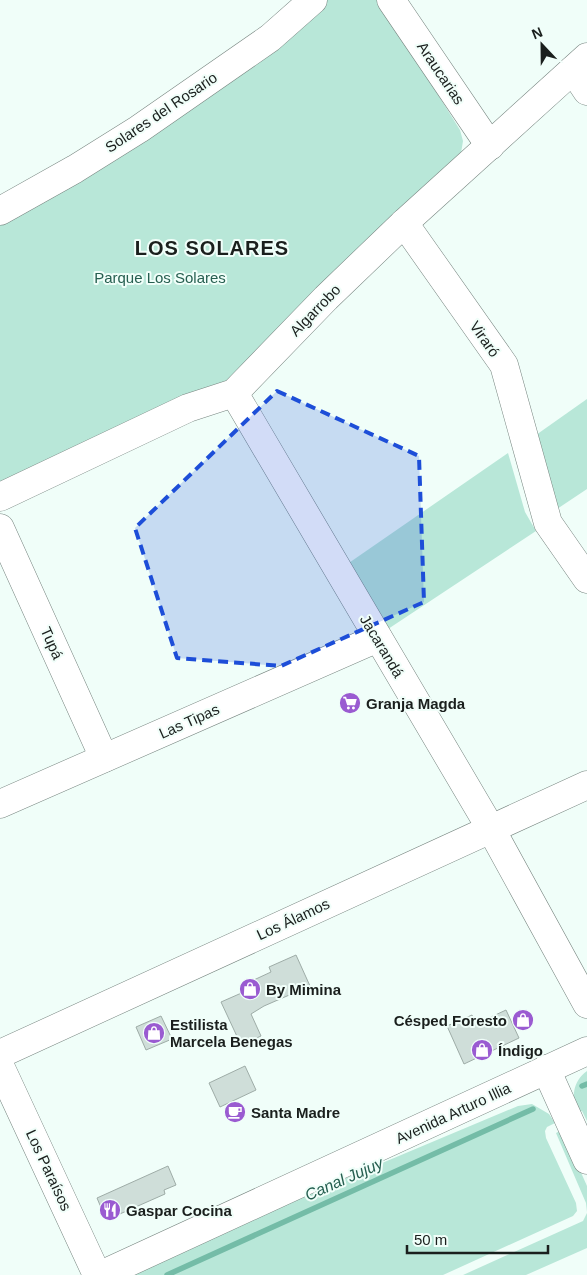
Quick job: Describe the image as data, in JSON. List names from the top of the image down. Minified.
{"streets":{"street":["Araucarias","Solares del Rosario","Algarrobo","Viraró","Tupá","Jacarandá","Las Tipas","Los Álamos","Avenida Arturo Illia","Los Paraísos"]},"crossings":[["Araucarias","Algarrobo"],["Algarrobo","Viraró"],["Algarrobo","Jacarandá"],["Tupá","Las Tipas"],["Jacarandá","Las Tipas"],["Jacarandá","Los Álamos"]],"districts":["LOS SOLARES"],"water":["Canal Jujuy"],"parks":["Parque Los Solares"],"places":{"supermarket":["Granja Magda"],"shop":["By Mimina","Césped Foresto","Estilista Marcela Benegas","Índigo"],"cafe":["Santa Madre"],"restaurant":["Gaspar Cocina"]},"scale_bar":"50 m","north":"top"}
